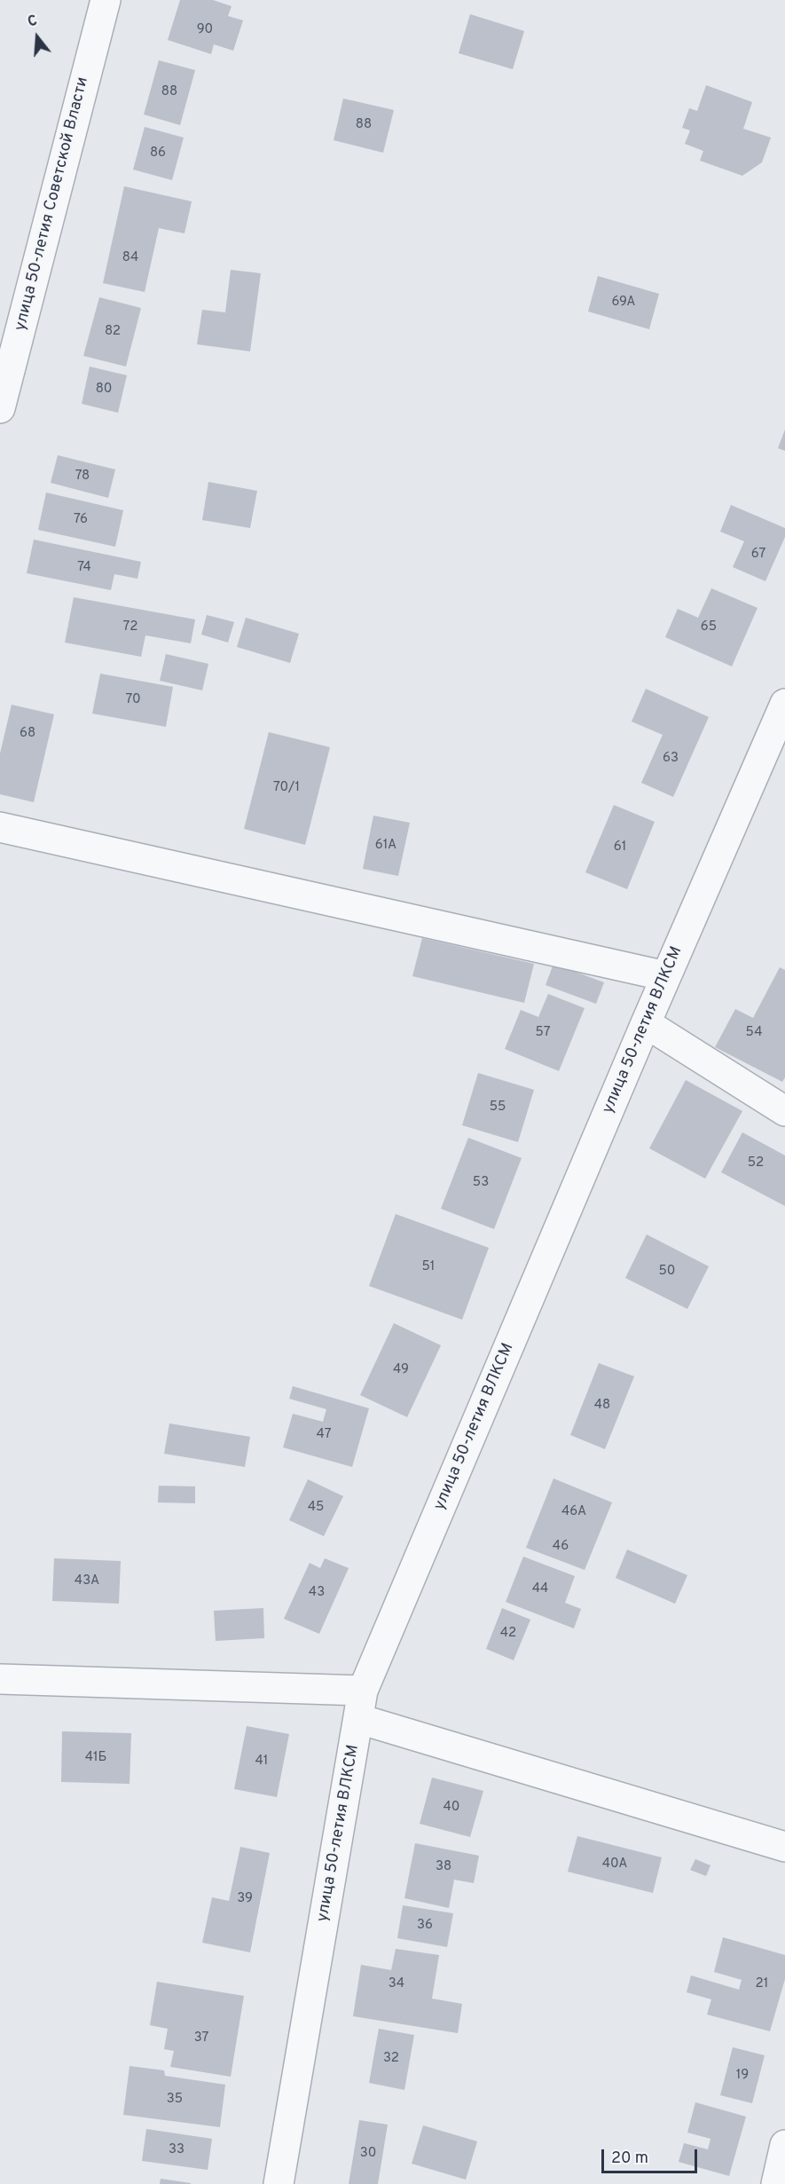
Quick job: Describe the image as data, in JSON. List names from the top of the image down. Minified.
{"streets":{"street":["улица 50-летия Советской Власти","улица 50-летия ВЛКСМ"]},"house_numbers":["90","88","88","86","84","69А","82","80","78","76","67","74","72","65","70","68","63","70/1","61А","61","57","54","55","52","53","51","50","49","48","47","45","46А","46","43А","44","43","42","41Б","41","40","40А","38","39","36","34","21","37","32","19","35","33","30"],"scale_bar":"20 m","north":"top"}
